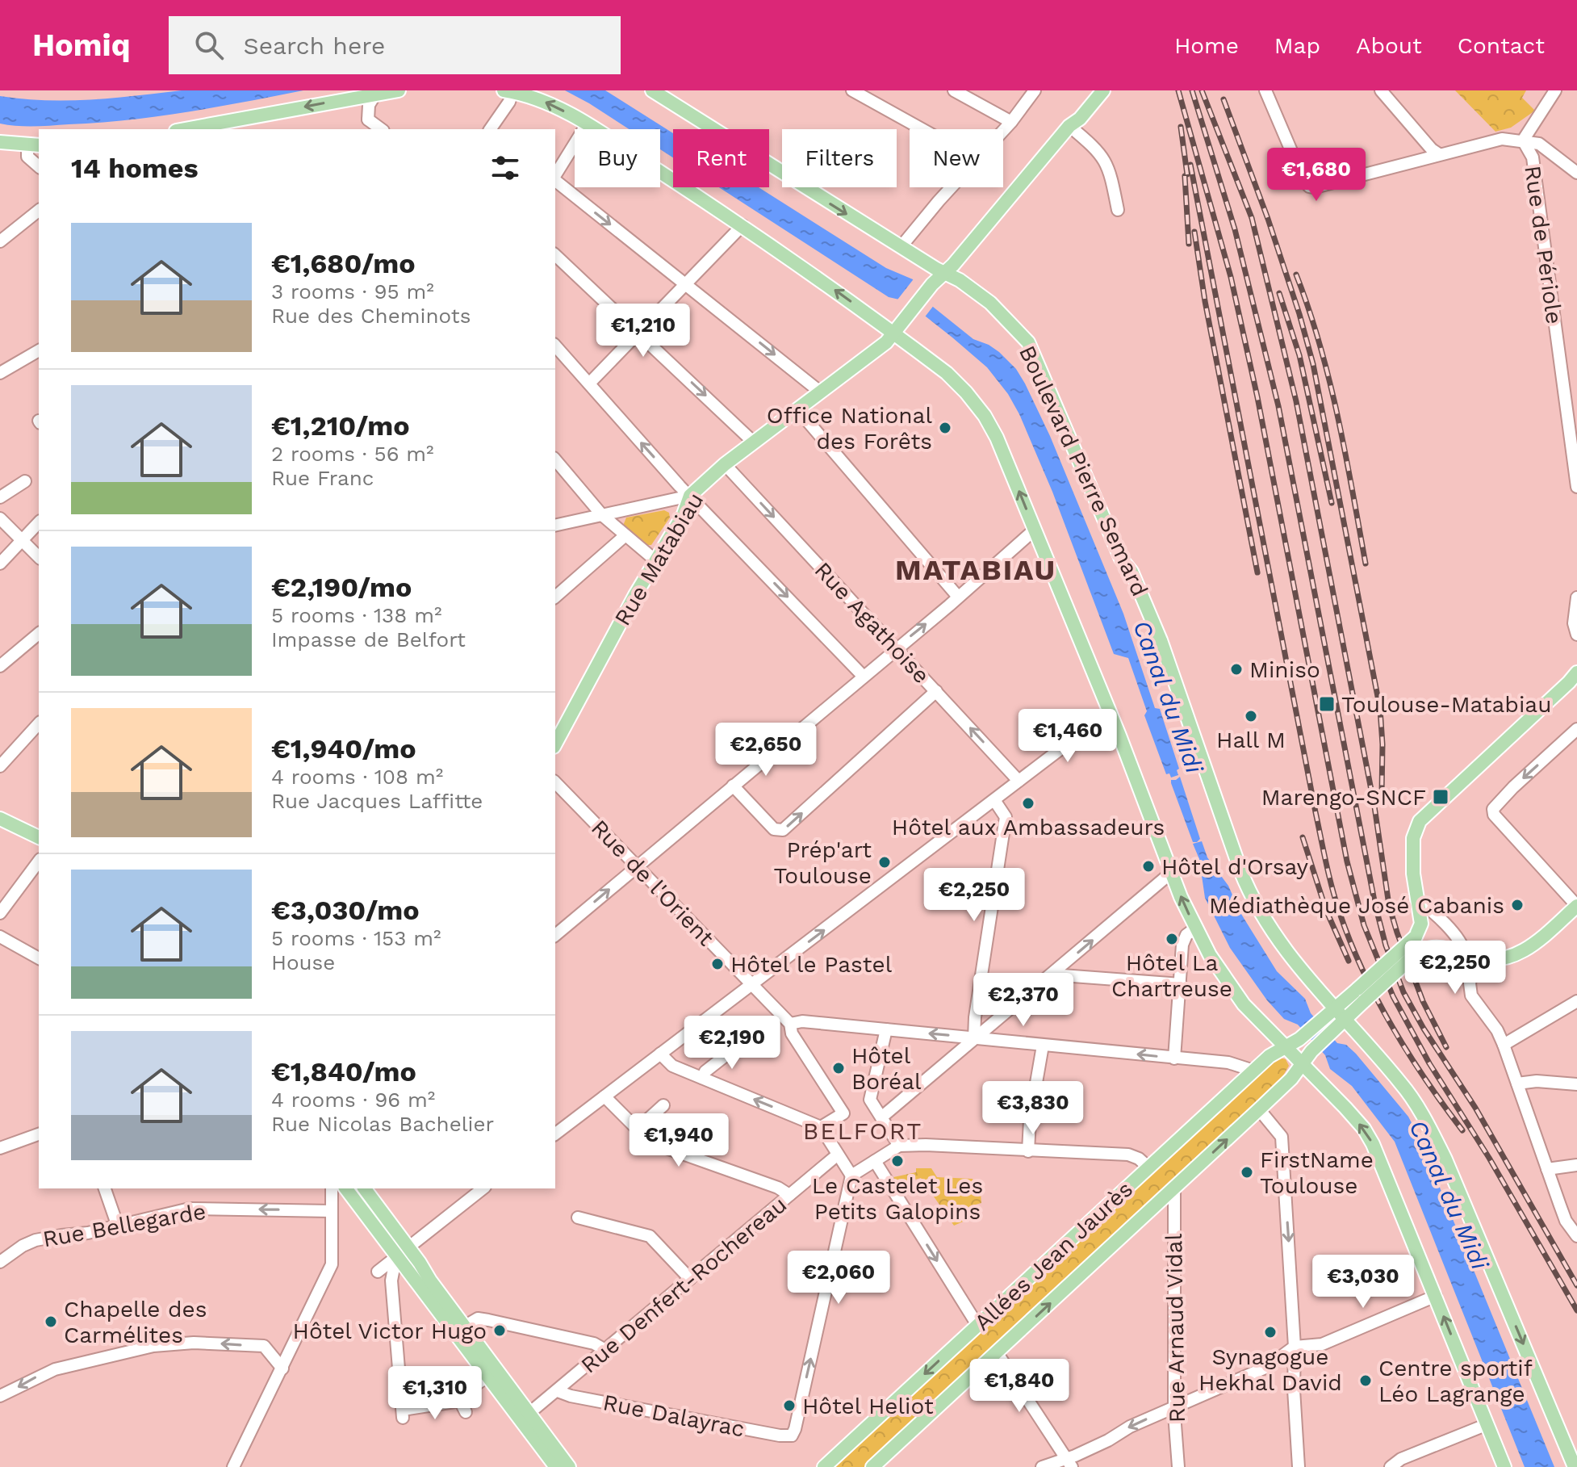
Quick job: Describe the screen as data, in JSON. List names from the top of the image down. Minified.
{"streets":{"main road":["Boulevard Pierre Semard","Rue Matabiau","Allées Jean Jaurès"],"street":["Rue de Périole","Rue Agathoise","Rue de l'Orient","Rue Bellegarde","Rue Denfert-Rochereau","Rue Arnaud Vidal","Rue Dalayrac"]},"crossings":[["Boulevard Pierre Semard","Rue Matabiau"],["Boulevard Pierre Semard","Allées Jean Jaurès"],["Rue Matabiau","Rue Agathoise"],["Allées Jean Jaurès","Rue Arnaud Vidal"],["Rue Denfert-Rochereau","Rue Dalayrac"]],"one_way":["Rue Bellegarde"],"districts":["MATABIAU","BELFORT"],"water":["Canal du Midi"],"places":{"other":["Office National des Forêts","Miniso","Hall M","Hôtel aux Ambassadeurs","Prép'art Toulouse","Hôtel d'Orsay","Médiathèque José Cabanis","Hôtel La Chartreuse","Hôtel le Pastel","Hôtel Boréal","Le Castelet Les Petits Galopins","FirstName Toulouse","Chapelle des Carmélites","Hôtel Victor Hugo","Synagogue Hekhal David","Centre sportif Léo Lagrange","Hôtel Heliot"],"transit":["Toulouse-Matabiau","Marengo-SNCF"]},"page":{"header":"Homiq","search":"Search here","nav":["Home","Map","About","Contact"],"chip":["Buy","Rent","Filters","New"],"heading":"14 homes","price":["€1,680","€1,210","€1,460","€2,650","€2,250","€2,250","€2,370","€2,190","€3,830","€1,940","€2,060","€3,030","€1,840","€1,310"],"list":[{"name":"€1,680/mo","note":"3 rooms · 95 m² · Rue des Cheminots"},{"name":"€1,210/mo","note":"2 rooms · 56 m² · Rue Franc"},{"name":"€2,190/mo","note":"5 rooms · 138 m² · Impasse de Belfort"},{"name":"€1,940/mo","note":"4 rooms · 108 m² · Rue Jacques Laffitte"},{"name":"€3,030/mo","note":"5 rooms · 153 m² · House"},{"name":"€1,840/mo","note":"4 rooms · 96 m² · Rue Nicolas Bachelier"}]}}
